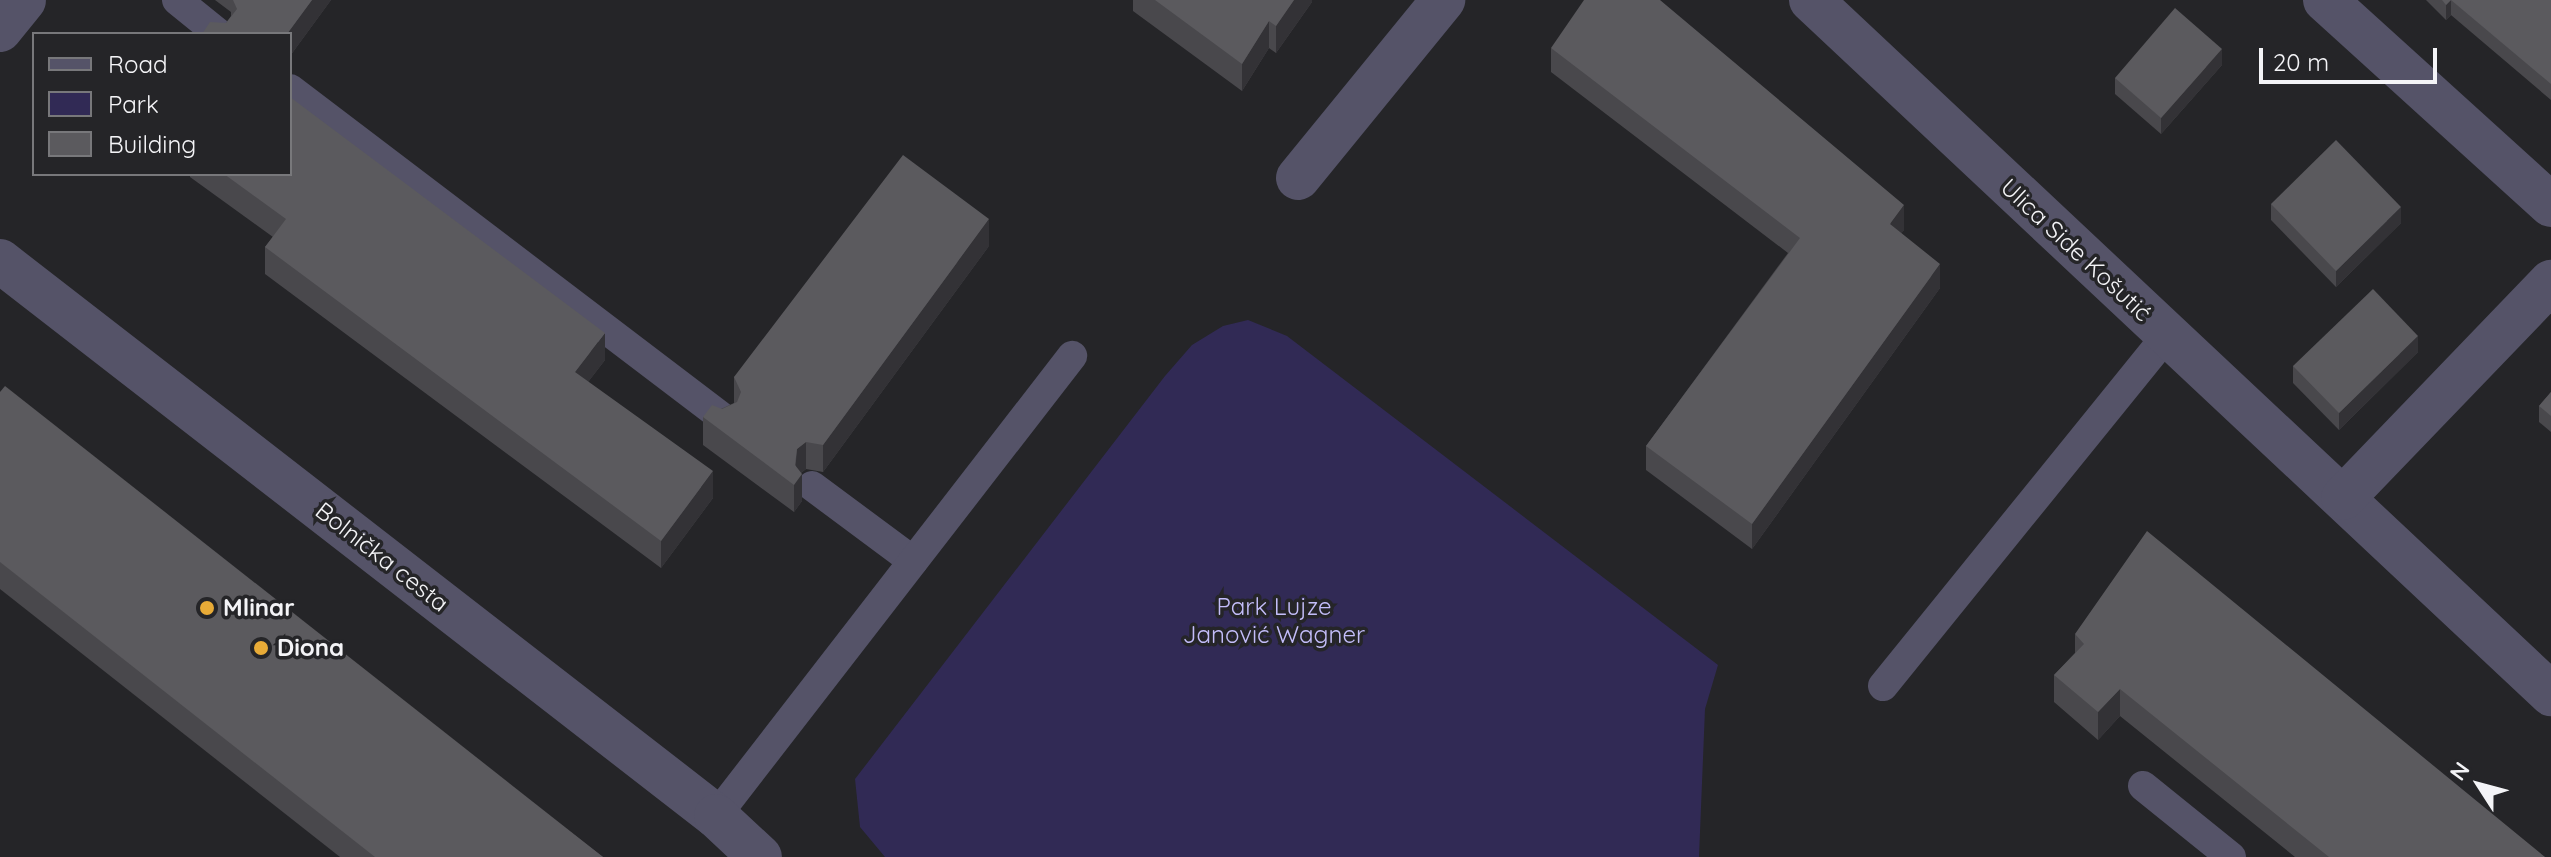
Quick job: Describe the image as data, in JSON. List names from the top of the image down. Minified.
{"streets":{"street":["Ulica Side Košutić","Bolnička cesta"]},"parks":["Park Lujze Janović Wagner"],"places":["Mlinar","Diona"],"legend":["Road","Park","Building"],"scale_bar":"20 m","north":"top left"}
